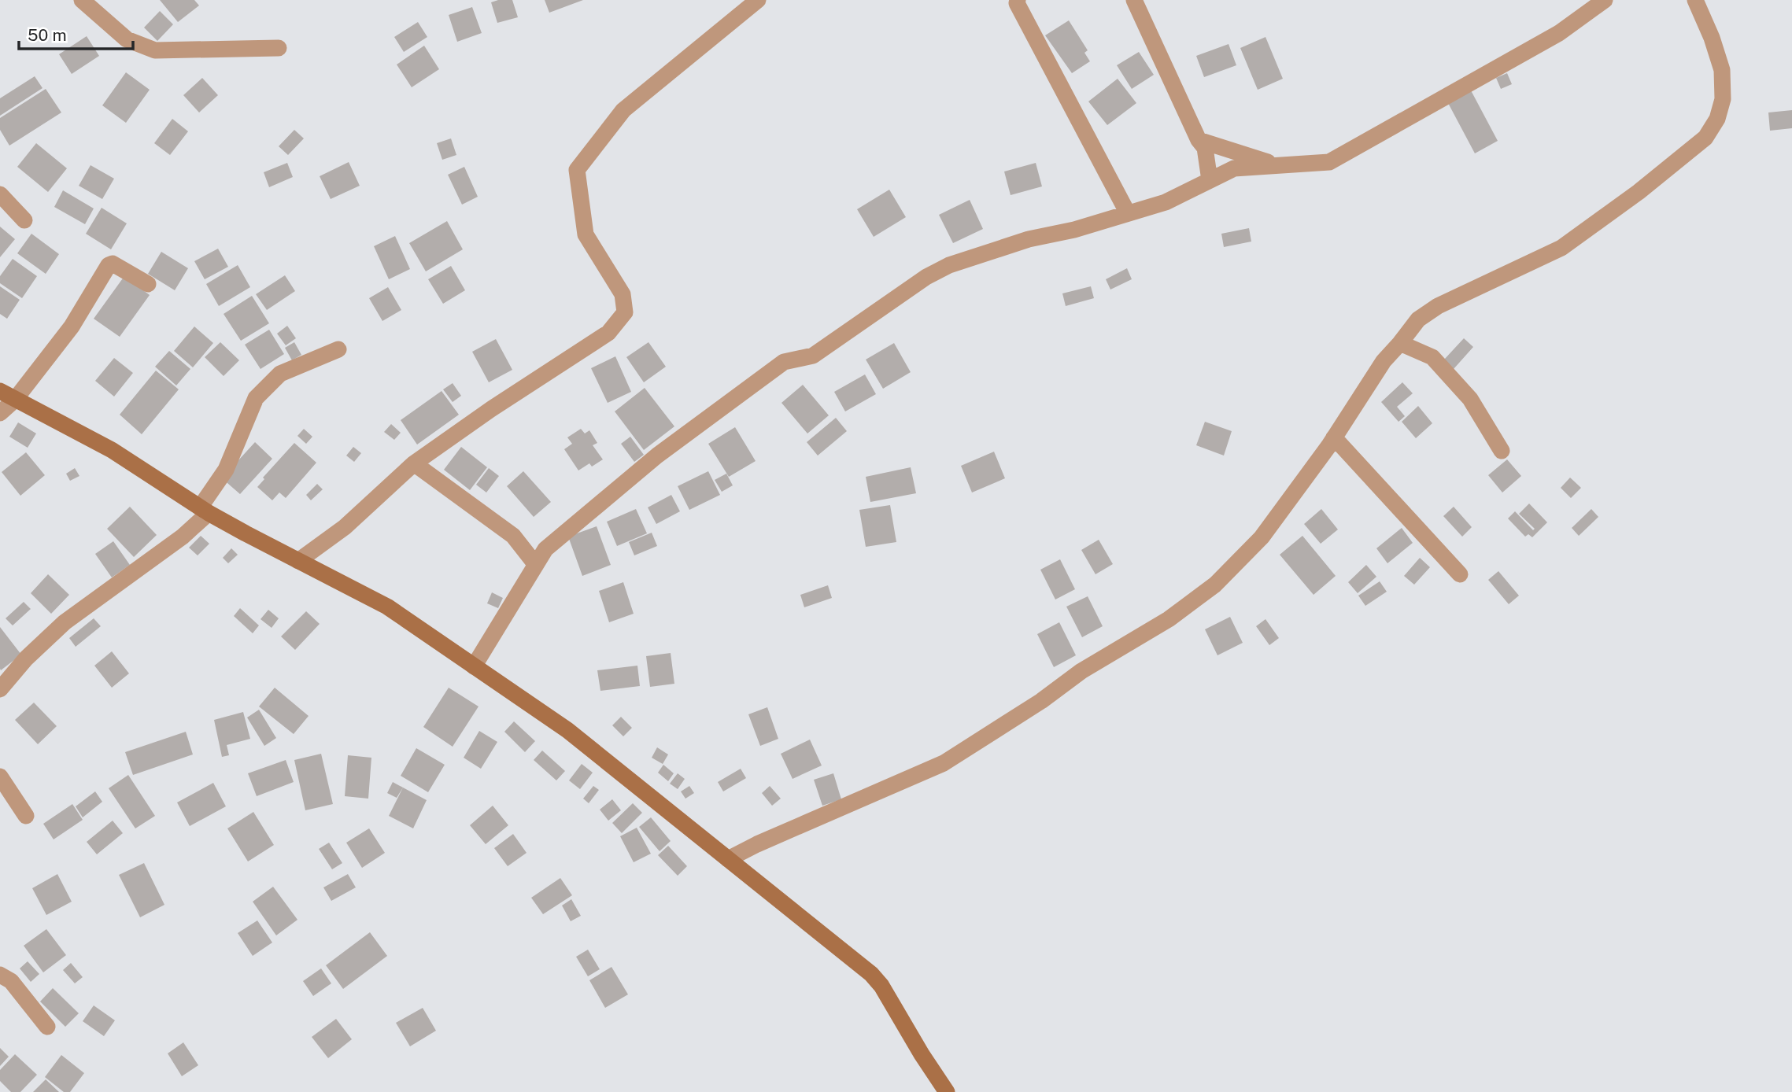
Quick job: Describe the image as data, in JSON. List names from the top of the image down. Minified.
{"scale_bar":"50 m"}
